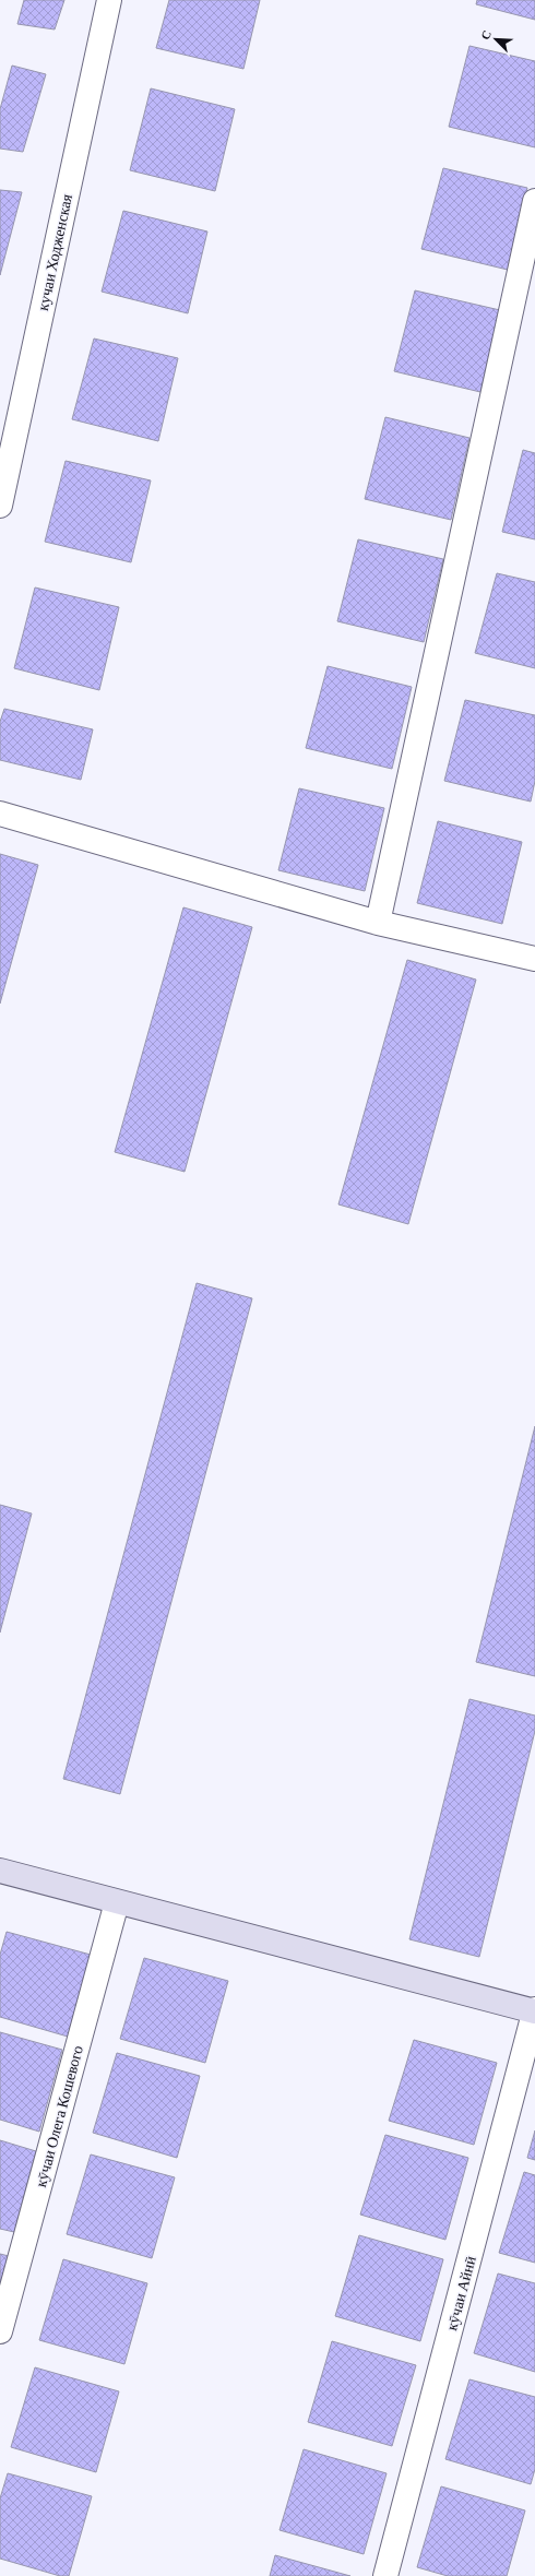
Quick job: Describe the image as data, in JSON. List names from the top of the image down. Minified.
{"streets":{"street":["кучаи Ходженская","кӯчаи Олега Кошевого","кӯчаи Айнӣ"]},"north":"top left"}
